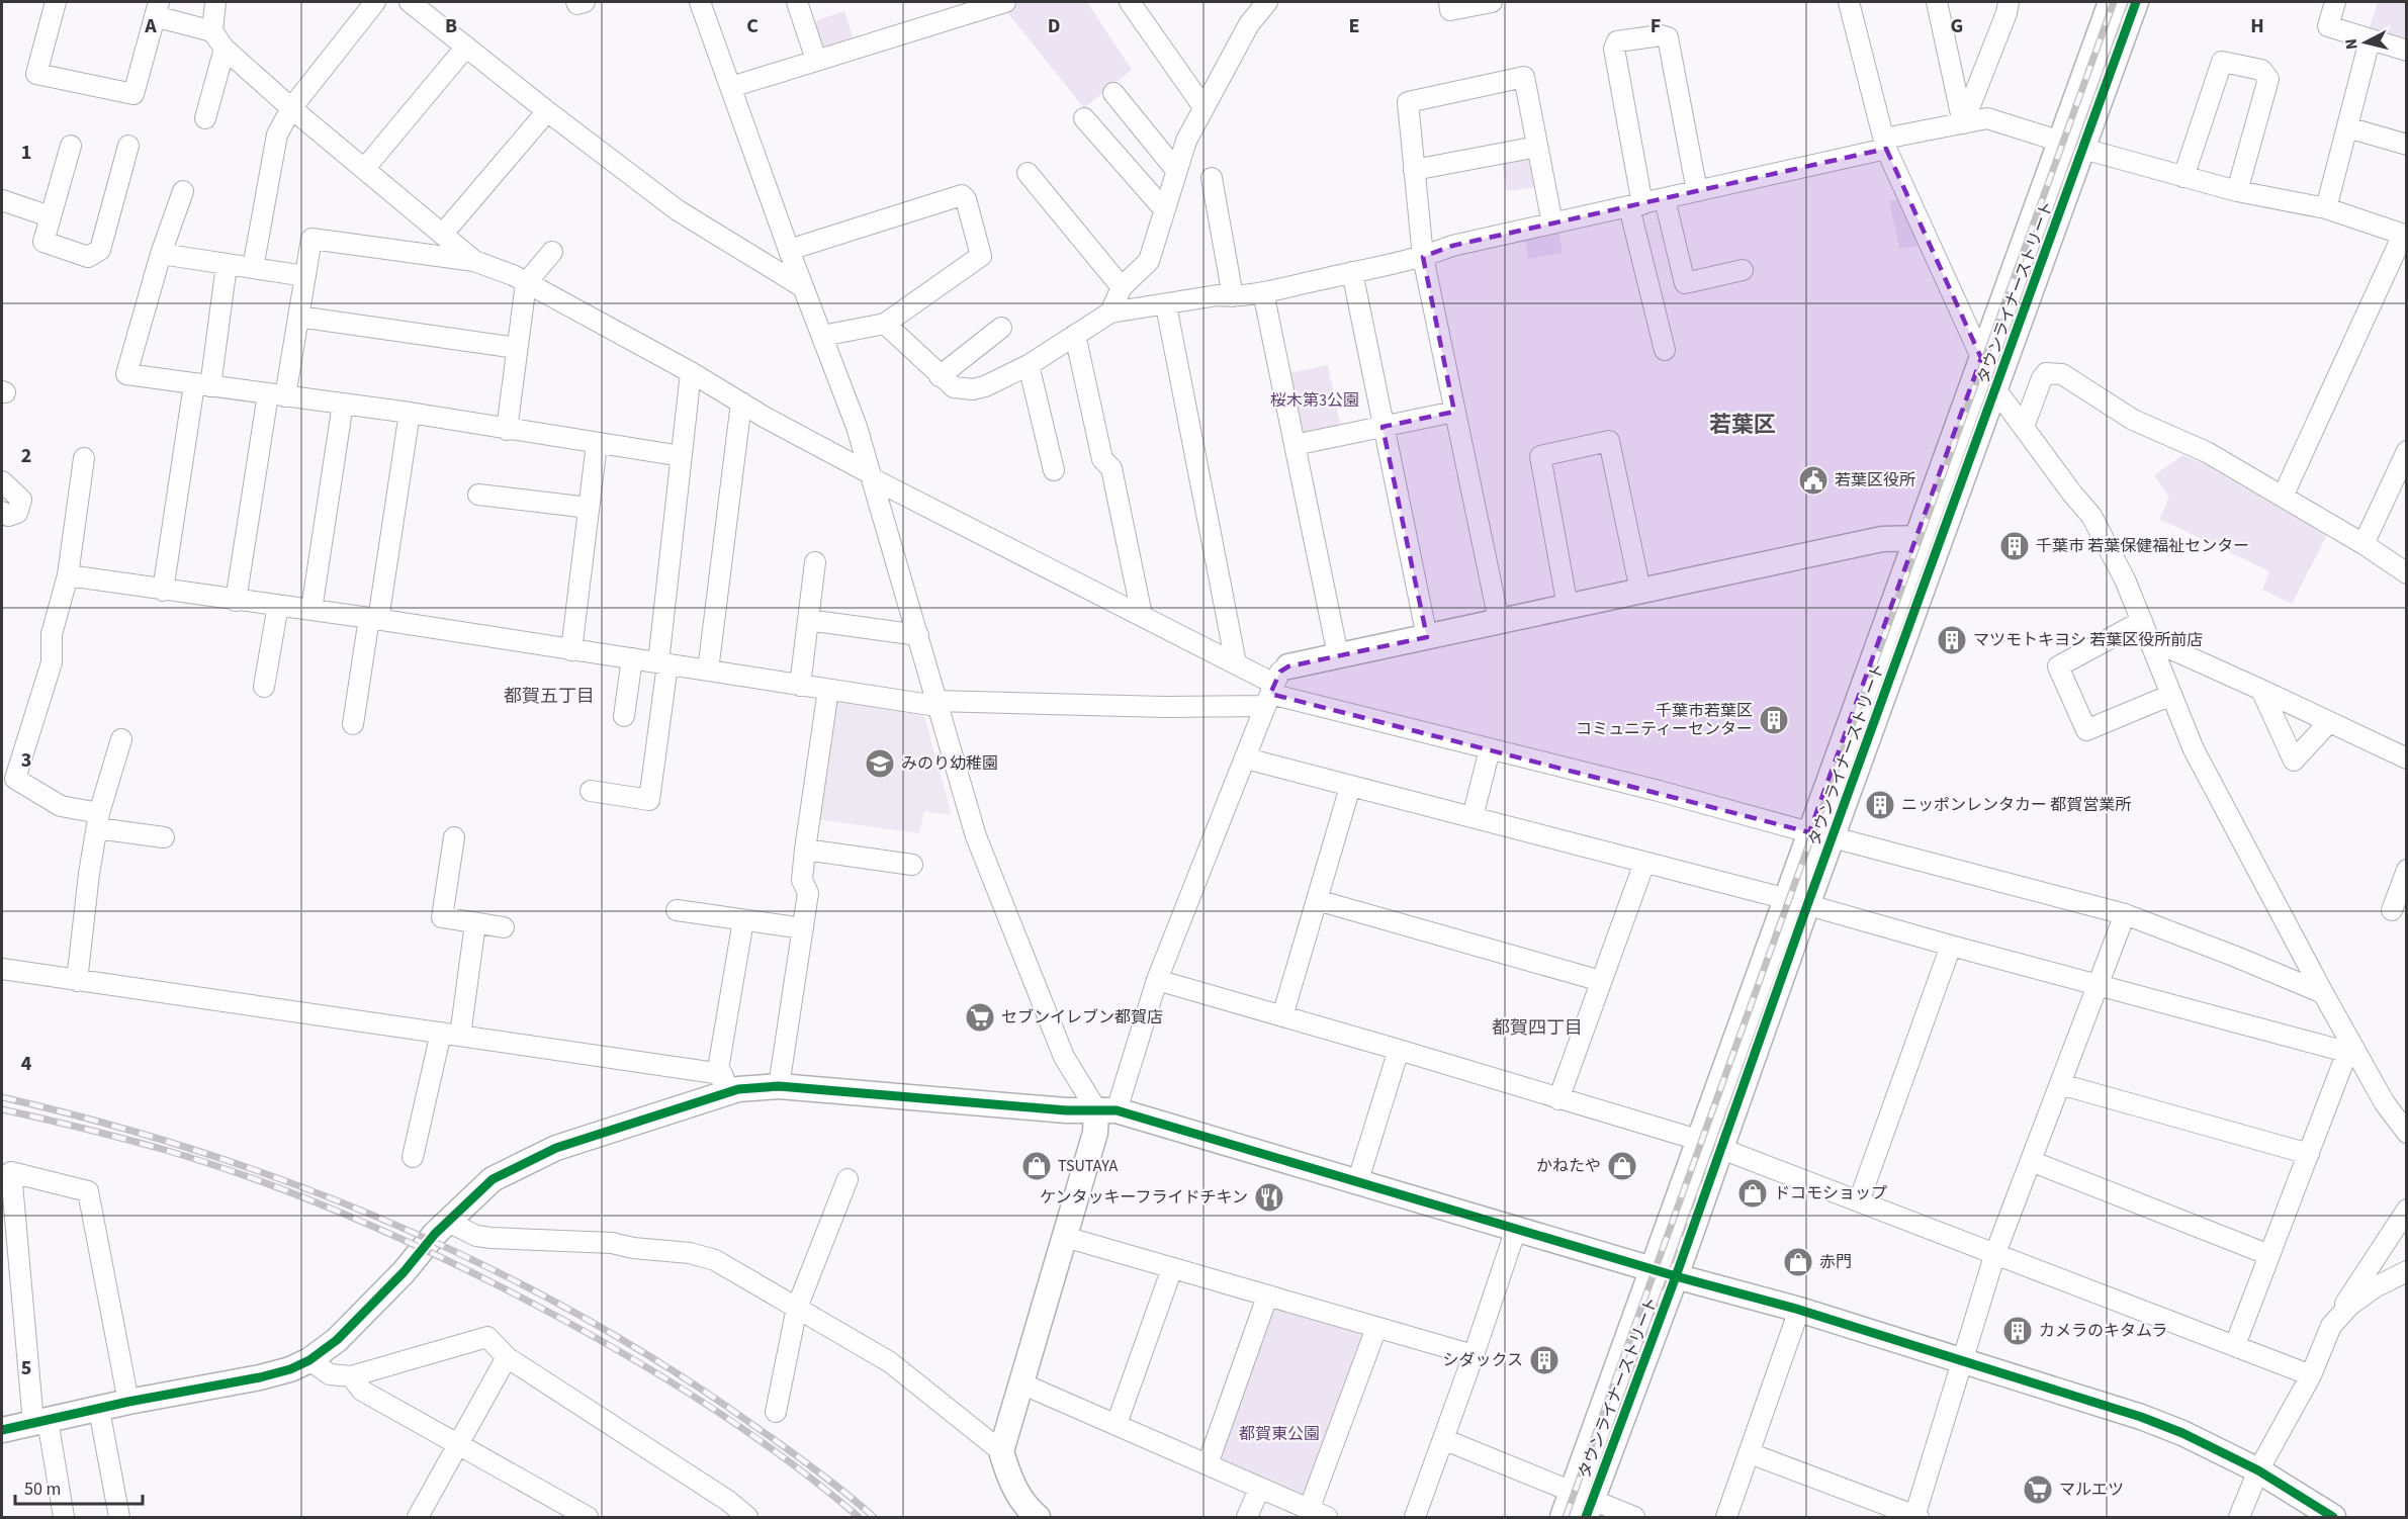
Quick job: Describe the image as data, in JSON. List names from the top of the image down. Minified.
{"streets":{"street":["タウンライナーストリート"]},"districts":["若葉区","都賀五丁目","都賀四丁目"],"parks":["桜木第3公園","都賀東公園"],"places":{"public building":["若葉区役所"],"building":["千葉市 若葉保健福祉センター","マツモトキヨシ 若葉区役所前店","千葉市若葉区 コミュニティーセンター","ニッポンレンタカー 都賀営業所","カメラのキタムラ","シダックス"],"school or university":["みのり幼稚園"],"supermarket":["セブンイレブン都賀店","マルエツ"],"shop":["TSUTAYA","かねたや","ドコモショップ","赤門"],"restaurant":["ケンタッキーフライドチキン"]},"scale_bar":"50 m","north":"left","grid":{"columns":["A","B","C","D","E","F","G","H"],"rows":["1","2","3","4","5"]}}
